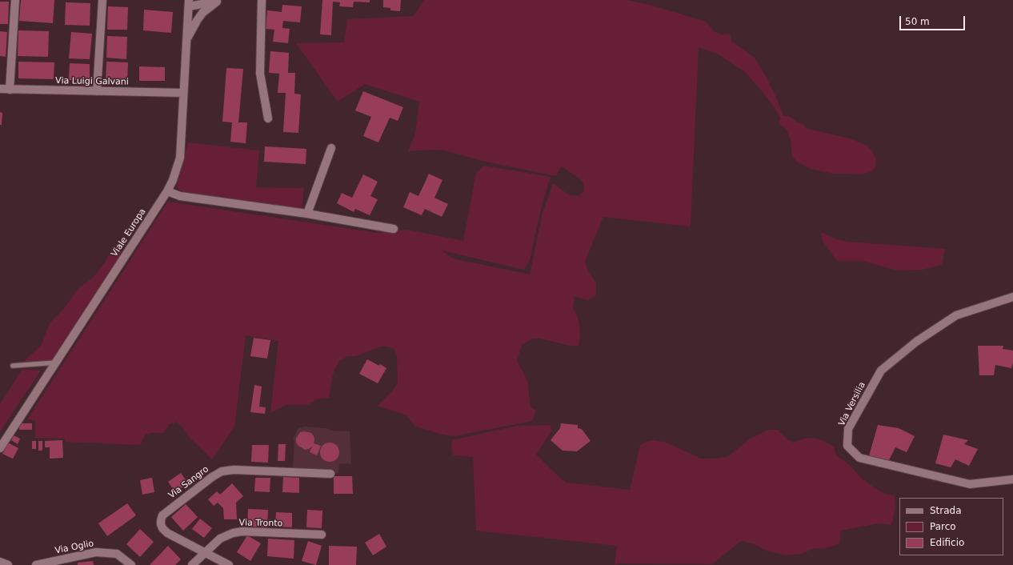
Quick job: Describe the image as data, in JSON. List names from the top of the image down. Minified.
{"streets":{"street":["Via Luigi Galvani","Viale Europa","Via Versilia","Via Sangro","Via Tronto","Via Oglio"]},"crossings":[["Via Luigi Galvani","Viale Europa"],["Via Sangro","Via Tronto"]],"legend":["Strada","Parco","Edificio"],"scale_bar":"50 m"}
